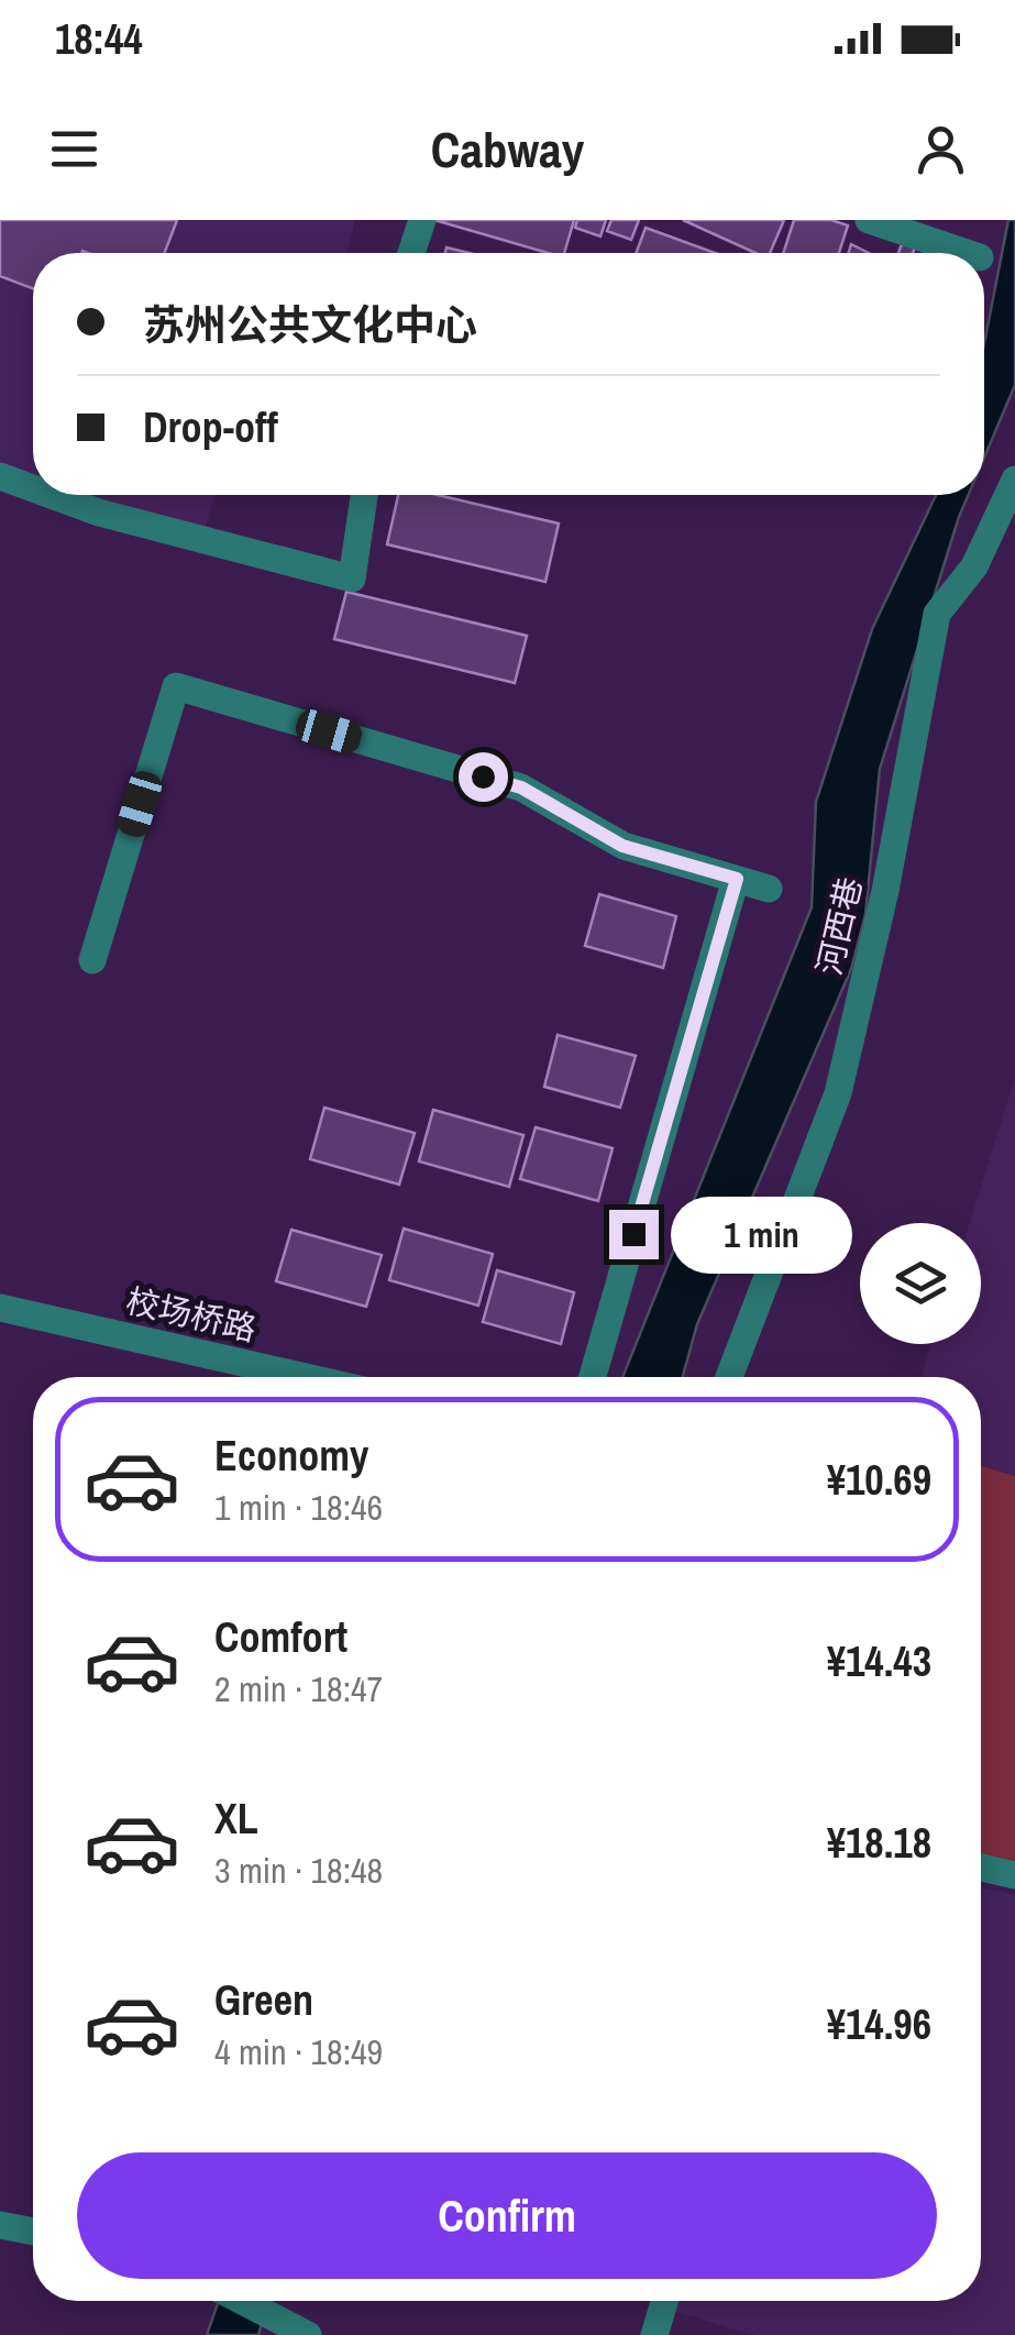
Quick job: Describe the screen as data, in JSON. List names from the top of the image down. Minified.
{"streets":{"street":["河西巷","校场桥路"]},"page":{"status":"18:44","header":"Cabway","banner":["苏州公共文化中心","Drop-off"],"bubble":"1 min","list":[{"name":"Economy","note":"1 min · 18:46","value":"¥10.69"},{"name":"Comfort","note":"2 min · 18:47","value":"¥14.43"},{"name":"XL","note":"3 min · 18:48","value":"¥18.18"},{"name":"Green","note":"4 min · 18:49","value":"¥14.96"}],"buttons":"Confirm"}}
